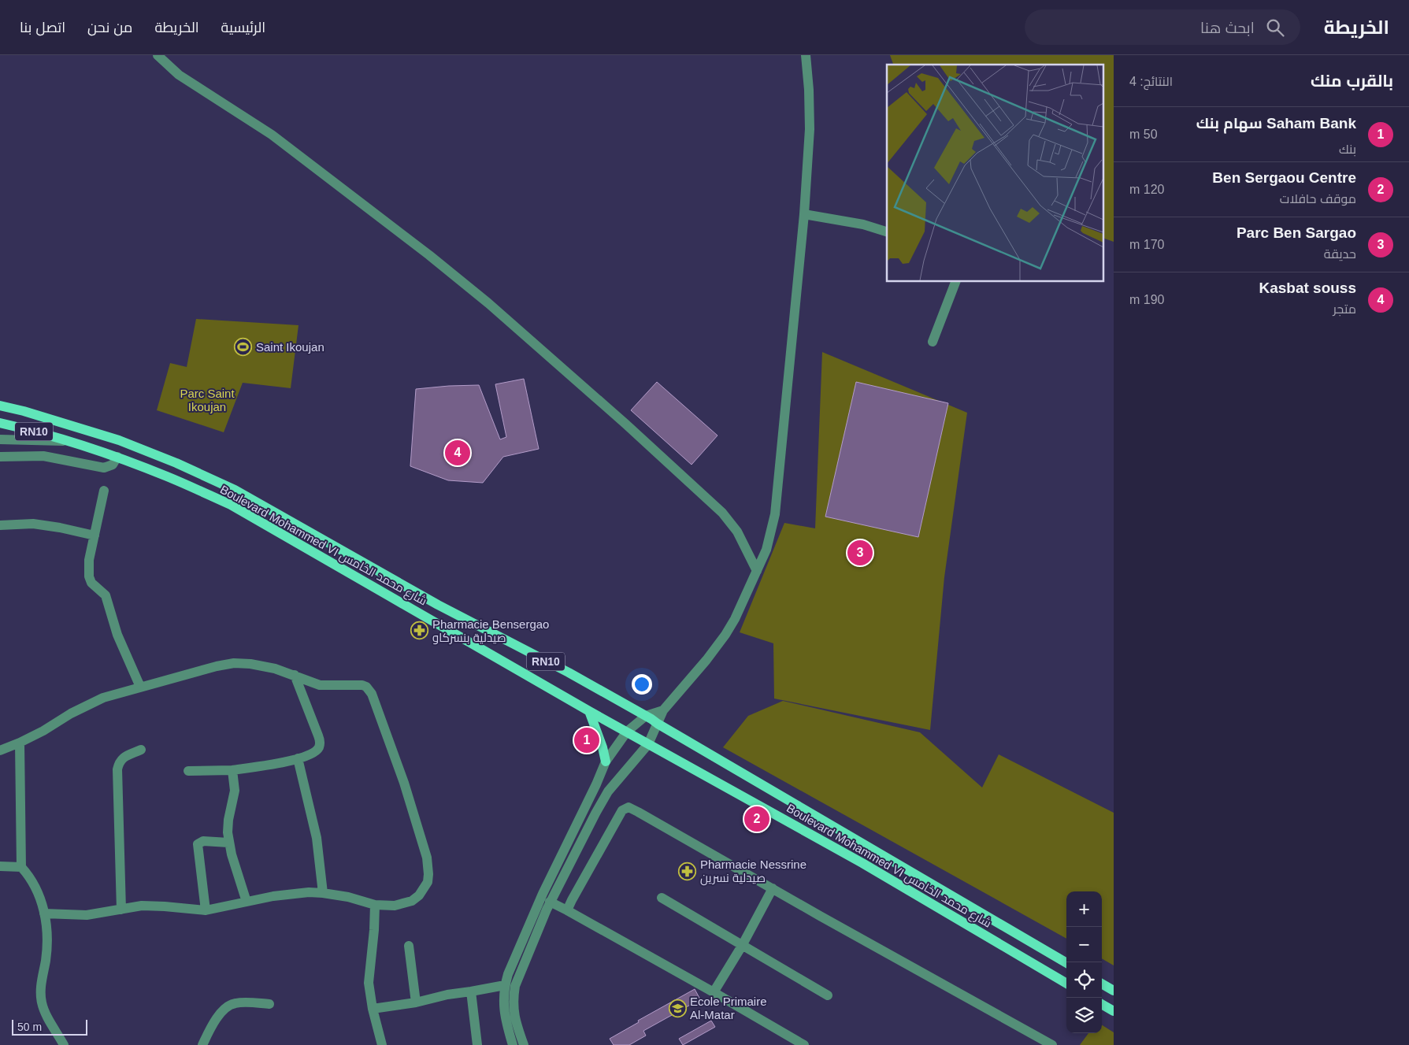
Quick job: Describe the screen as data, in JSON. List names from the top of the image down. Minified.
{"streets":{"main road":["RN10","Boulevard Mohammed VI شارع محمد الخامس"]},"parks":["Parc Saint Ikoujan"],"places":{"sports":["Saint Ikoujan"],"pharmacy":["Pharmacie Bensergao صيدلية بنسركاو","Pharmacie Nessrine صيدلية نسرين"],"school or university":["Ecole Primaire Al-Matar"]},"scale_bar":"50 m","page":{"header":"الخريطة","search":"ابحث هنا","nav":["الرئيسية","الخريطة","من نحن","اتصل بنا"],"heading":["بالقرب منك","النتائج: 4"],"list":[{"mark":"1","name":"Saham Bank سهام بنك","note":"بنك","value":"50 m"},{"mark":"2","name":"Ben Sergaou Centre","note":"موقف حافلات","value":"120 m"},{"mark":"3","name":"Parc Ben Sargao","note":"حديقة","value":"170 m"},{"mark":"4","name":"Kasbat souss","note":"متجر","value":"190 m"}],"pins":["4","3","1","2"],"map_buttons":["+","−"],"scale":"50 m"}}
